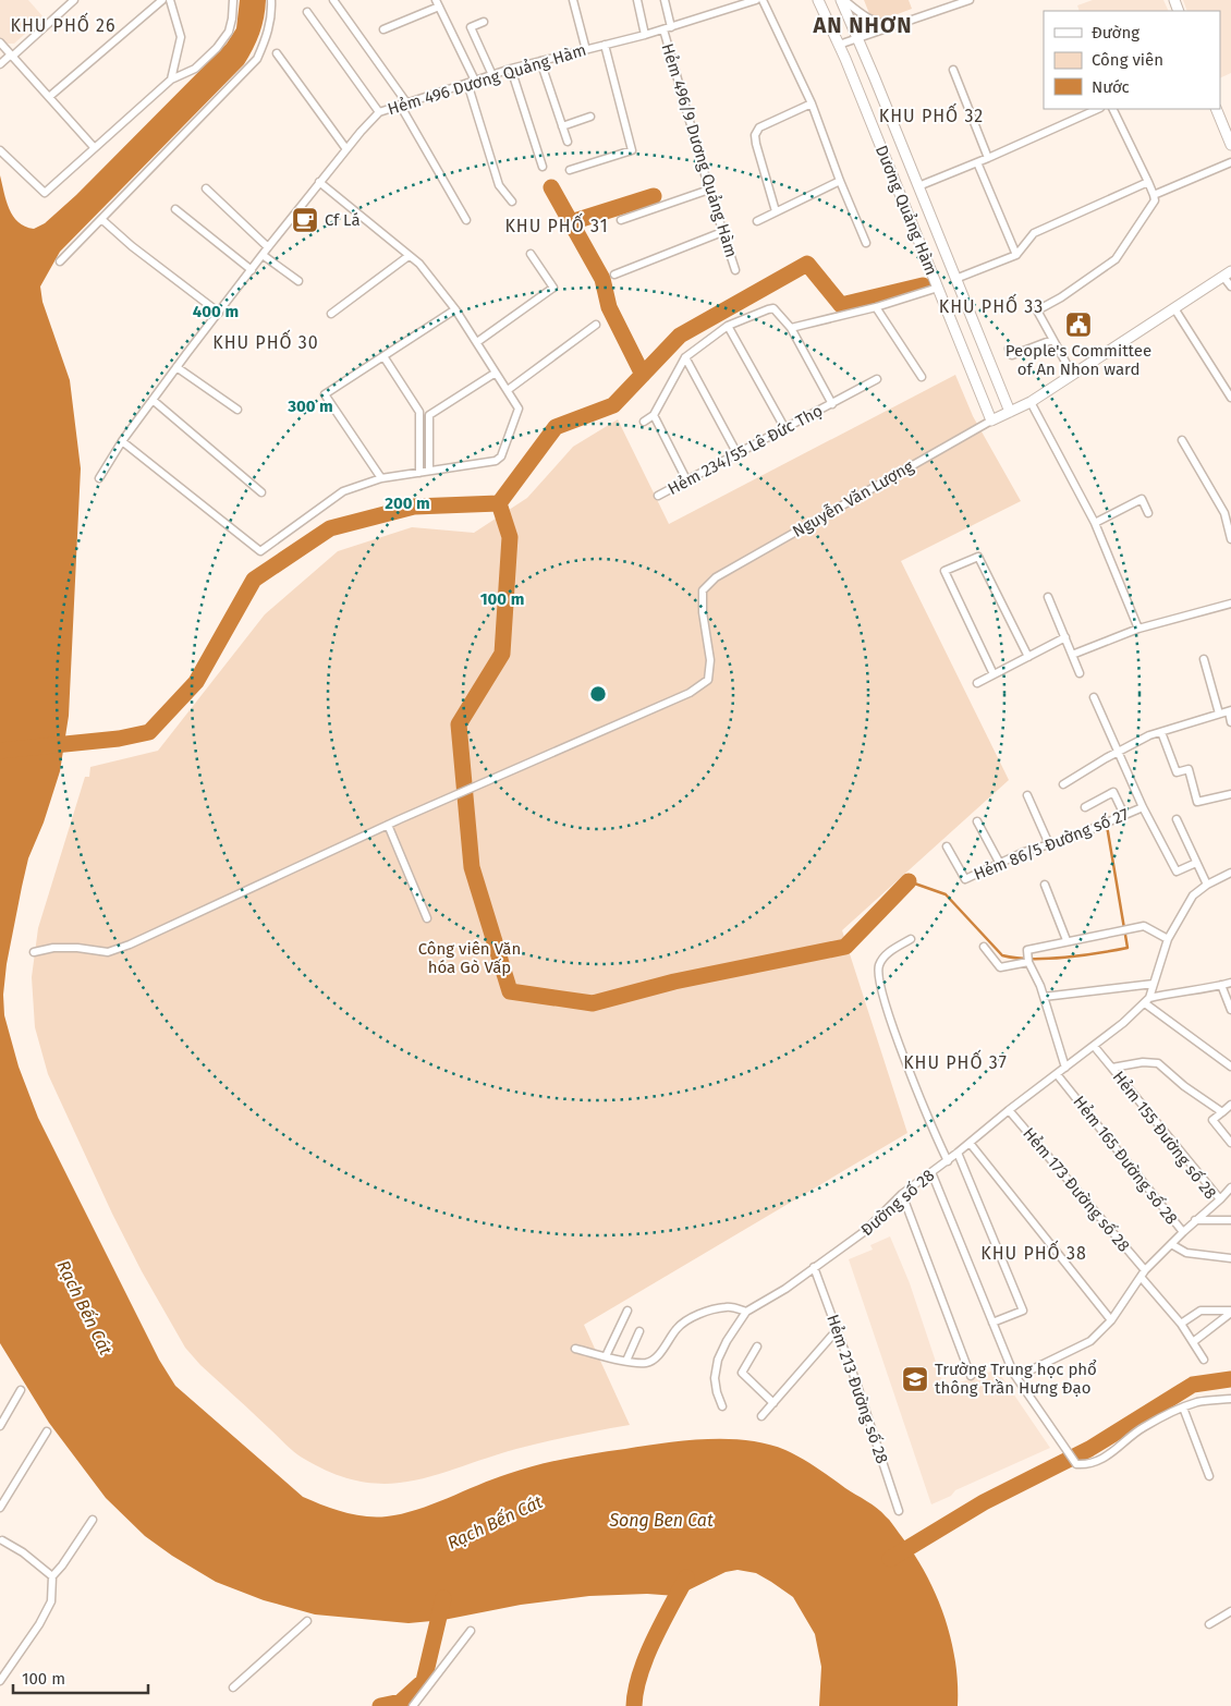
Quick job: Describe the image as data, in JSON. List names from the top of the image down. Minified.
{"streets":{"street":["Hẻm 496 Dương Quảng Hàm","Hẻm 496/9 Dương Quảng Hàm","Dương Quảng Hàm","Hẻm 234/55 Lê Đức Thọ","Nguyễn Văn Lượng","Hẻm 86/5 Đường số 27","Hẻm 155 Đường số 28","Hẻm 165 Đường số 28","Hẻm 173 Đường số 28","Đường số 28","Hẻm 213 Đường số 28"]},"crossings":[["Hẻm 496 Dương Quảng Hàm","Hẻm 496/9 Dương Quảng Hàm"],["Dương Quảng Hàm","Nguyễn Văn Lượng"],["Hẻm 155 Đường số 28","Hẻm 165 Đường số 28"],["Hẻm 155 Đường số 28","Đường số 28"],["Hẻm 165 Đường số 28","Đường số 28"],["Hẻm 173 Đường số 28","Đường số 28"],["Đường số 28","Hẻm 213 Đường số 28"]],"districts":["KHU PHỐ 26","AN NHƠN","KHU PHỐ 32","KHU PHỐ 31","KHU PHỐ 33","KHU PHỐ 30","KHU PHỐ 37","KHU PHỐ 38"],"water":["Rạch Bến Cát","Song Ben Cat"],"parks":["Công viên Văn hóa Gò Vấp"],"places":{"cafe":["Cf Lá"],"public building":["People's Committee of An Nhon ward"],"school or university":["Trường Trung học phổ thông Trần Hưng Đạo"]},"legend":["Đường","Công viên","Nước"],"scale_bar":"100 m","rings":["400 m","300 m","200 m","100 m"]}
